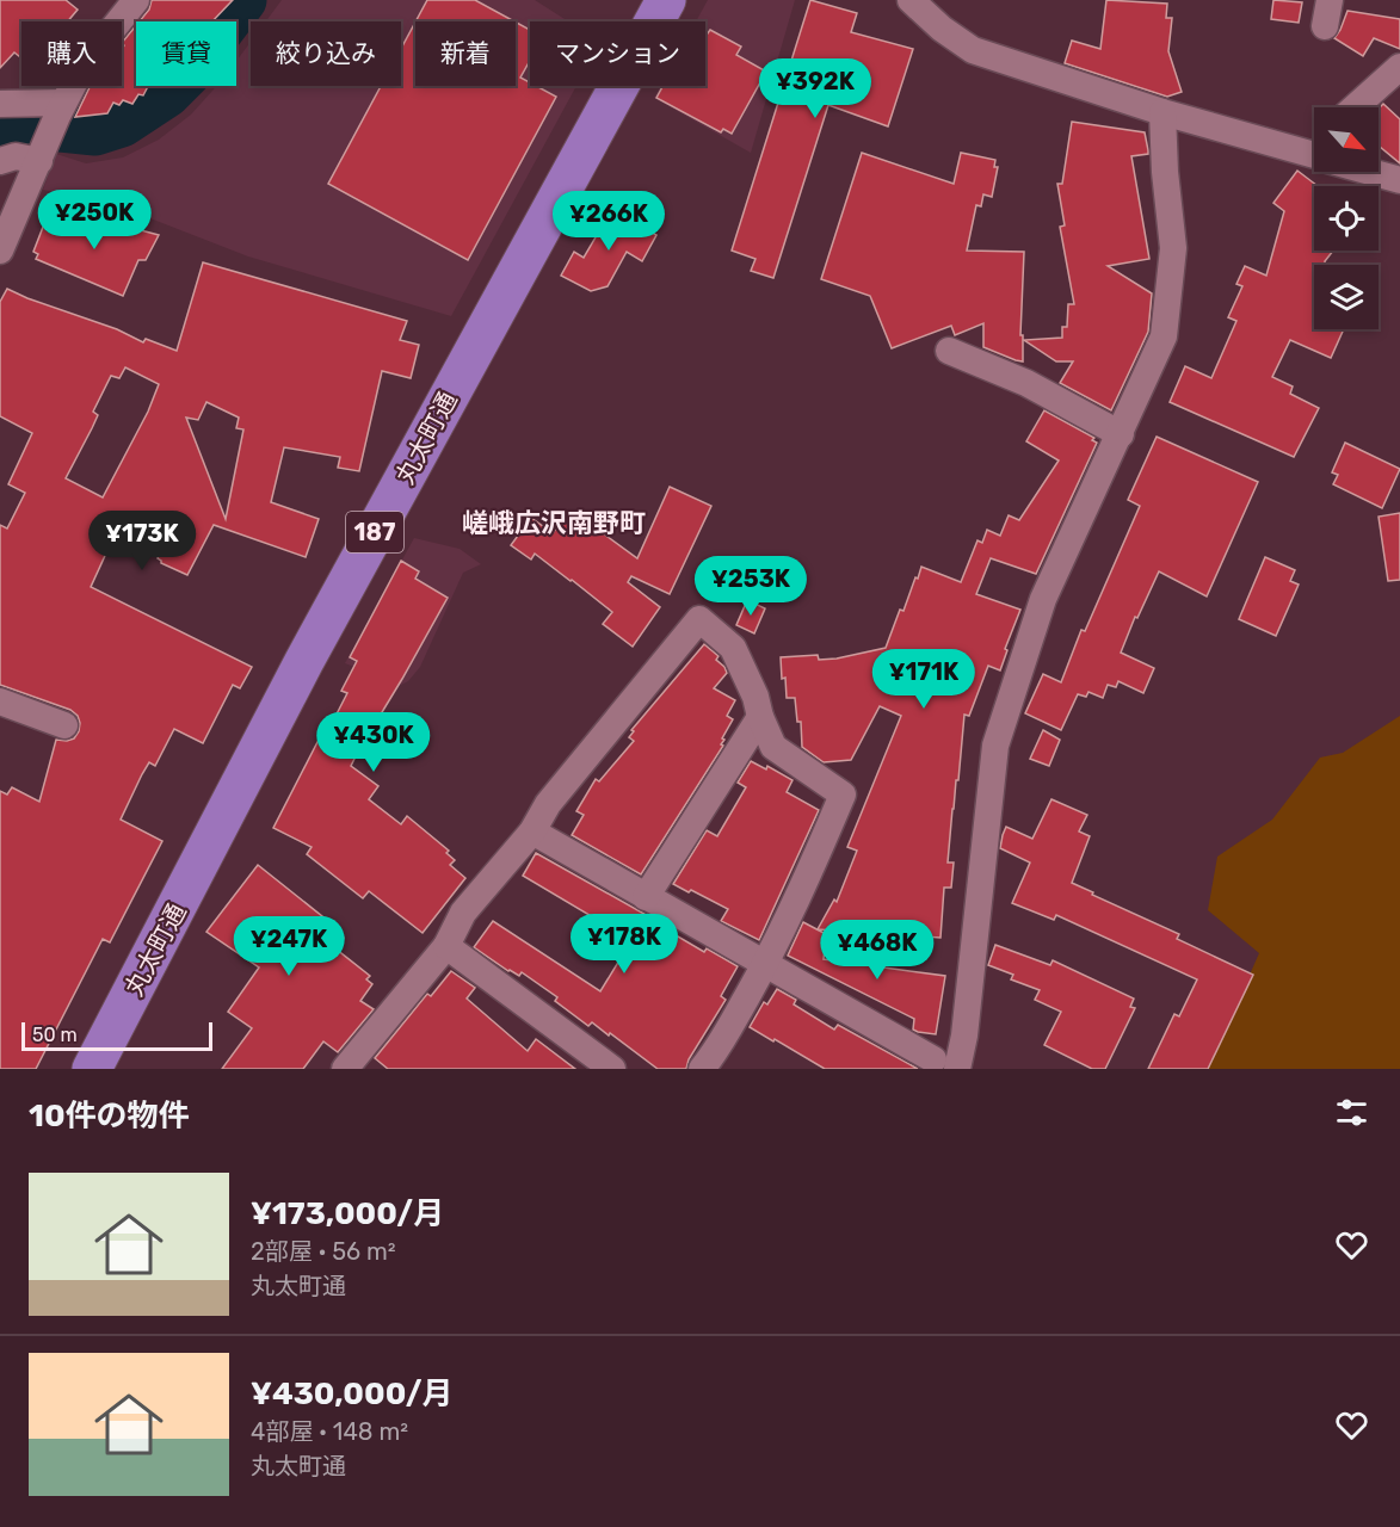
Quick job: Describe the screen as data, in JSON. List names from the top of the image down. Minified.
{"streets":{"main road":["丸太町通","187"]},"districts":["嵯峨広沢南野町"],"scale_bar":"50 m","north":"bottom right","page":{"chip":["購入","賃貸","絞り込み","新着","マンション"],"price":["¥392K","¥250K","¥266K","¥173K","¥253K","¥171K","¥430K","¥178K","¥247K","¥468K"],"scale":"50 m","heading":"10件の物件","list":[{"name":"¥173,000/月","note":"2部屋 · 56 m² · 丸太町通"},{"name":"¥430,000/月","note":"4部屋 · 148 m² · 丸太町通"}]}}
